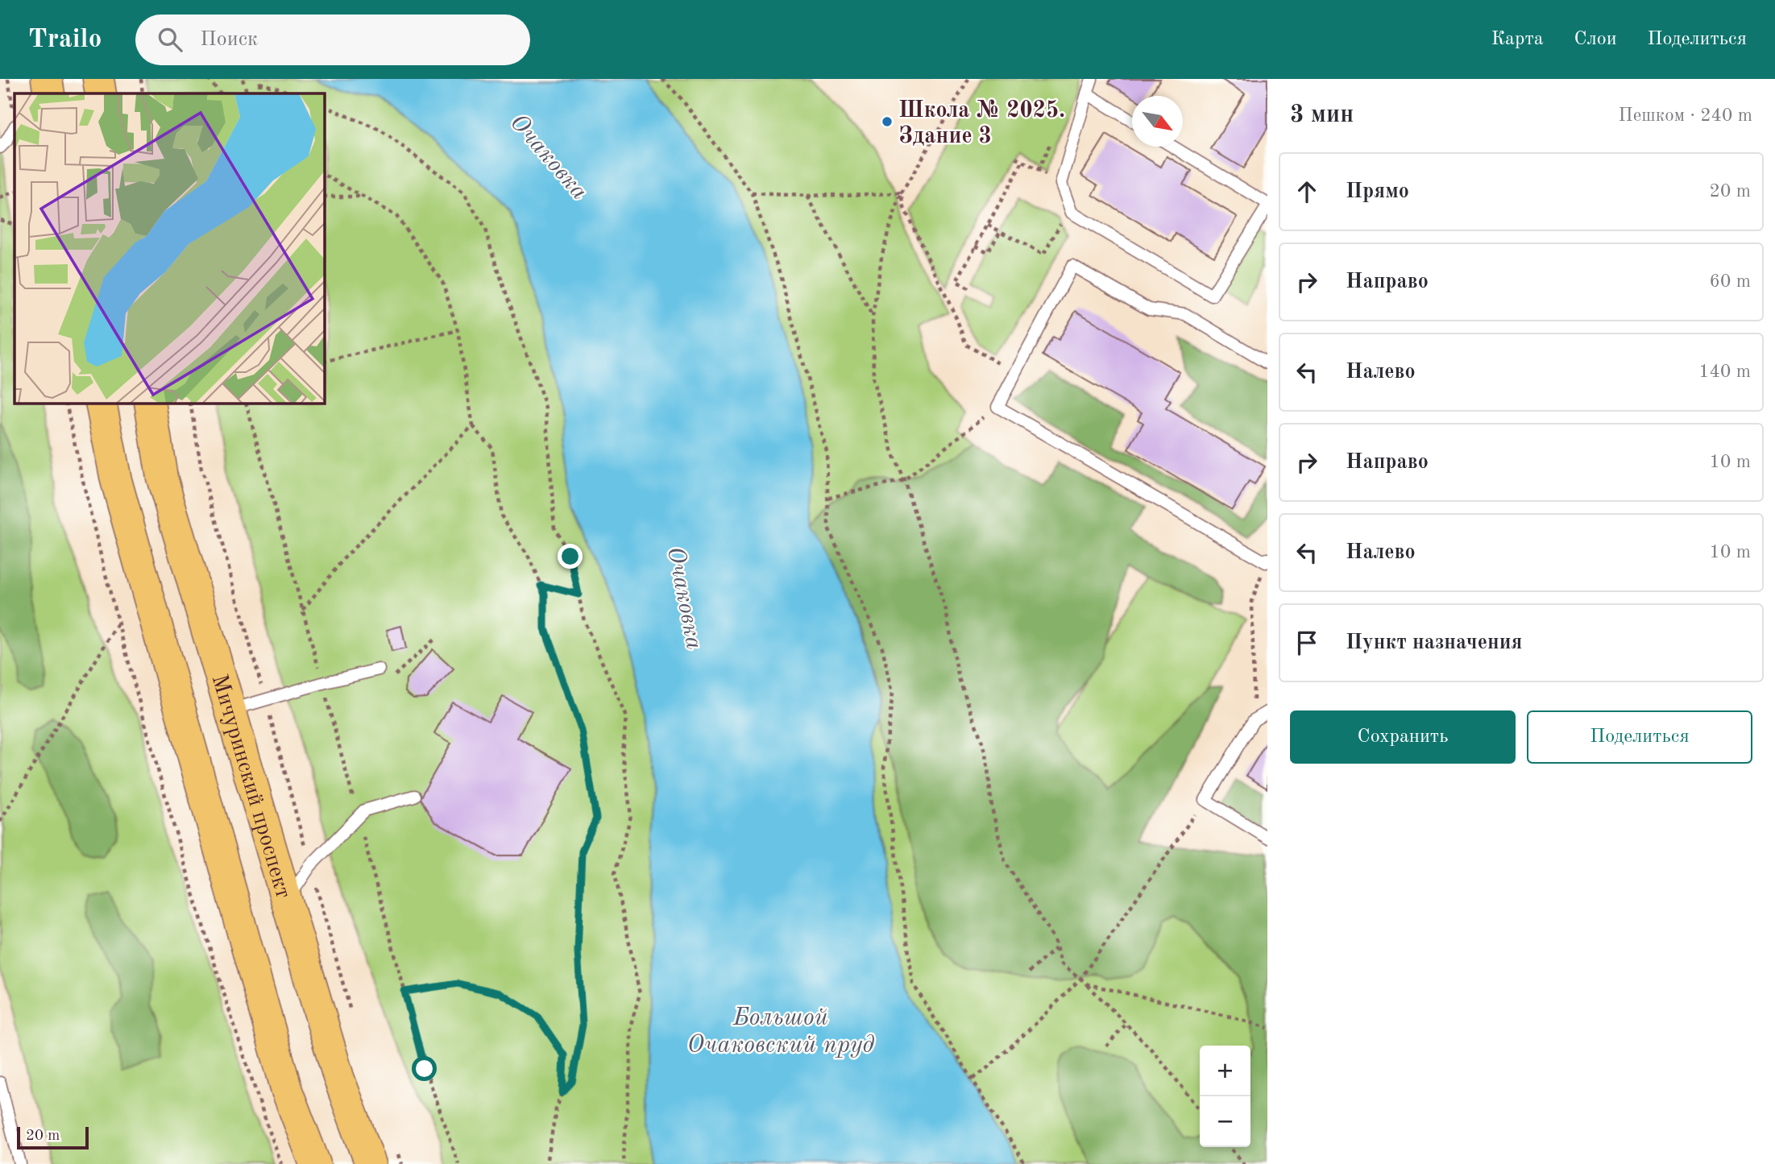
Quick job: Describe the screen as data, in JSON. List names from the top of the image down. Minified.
{"streets":{"main road":["Мичуринский проспект"]},"water":["Очаковка","Большой Очаковский пруд"],"places":["Школа № 2025. Здание 3"],"scale_bar":"20 m","north":"bottom right","page":{"header":"Trailo","search":"Поиск","nav":["Карта","Слои","Поделиться"],"heading":["3 мин","Пешком · 240 m"],"list":[["Прямо","20 m"],["Направо","60 m"],["Налево","140 m"],["Направо","10 m"],["Налево","10 m"],"Пункт назначения"],"buttons":["Сохранить","Поделиться"],"map_buttons":["+","−"],"scale":"20 m"}}
